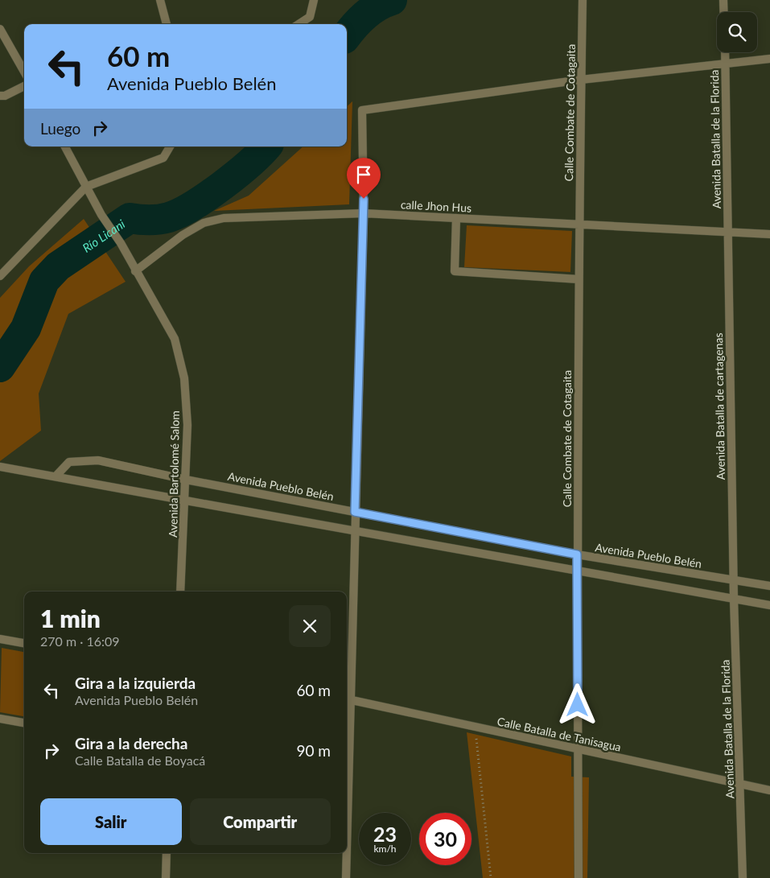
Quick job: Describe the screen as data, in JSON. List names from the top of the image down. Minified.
{"streets":{"street":["Calle Combate de Cotagaita","Avenida Batalla de la Florida","calle Jhon Hus","Avenida Batalla de cartagenas","Avenida Bartolomé Salom","Avenida Pueblo Belén","Calle Batalla de Tanisagua"]},"crossings":[["Calle Combate de Cotagaita","calle Jhon Hus"],["Calle Combate de Cotagaita","Avenida Pueblo Belén"],["Calle Combate de Cotagaita","Calle Batalla de Tanisagua"],["Avenida Batalla de la Florida","calle Jhon Hus"],["Avenida Batalla de la Florida","Avenida Batalla de cartagenas"],["Avenida Batalla de la Florida","Avenida Pueblo Belén"],["Avenida Batalla de la Florida","Calle Batalla de Tanisagua"],["calle Jhon Hus","Avenida Batalla de cartagenas"],["calle Jhon Hus","Avenida Bartolomé Salom"],["Avenida Batalla de cartagenas","Avenida Pueblo Belén"],["Avenida Bartolomé Salom","Avenida Pueblo Belén"]],"water":["Río Licani"],"page":{"turn":["60 m","Avenida Pueblo Belén"],"then":"Luego","heading":["1 min","270 m · 16:09"],"list":[{"name":"Gira a la izquierda","note":"Avenida Pueblo Belén","value":"60 m"},{"name":"Gira a la derecha","note":"Calle Batalla de Boyacá","value":"90 m"}],"buttons":["Salir","Compartir"],"speed":"23 km/h","limit":"30"}}
